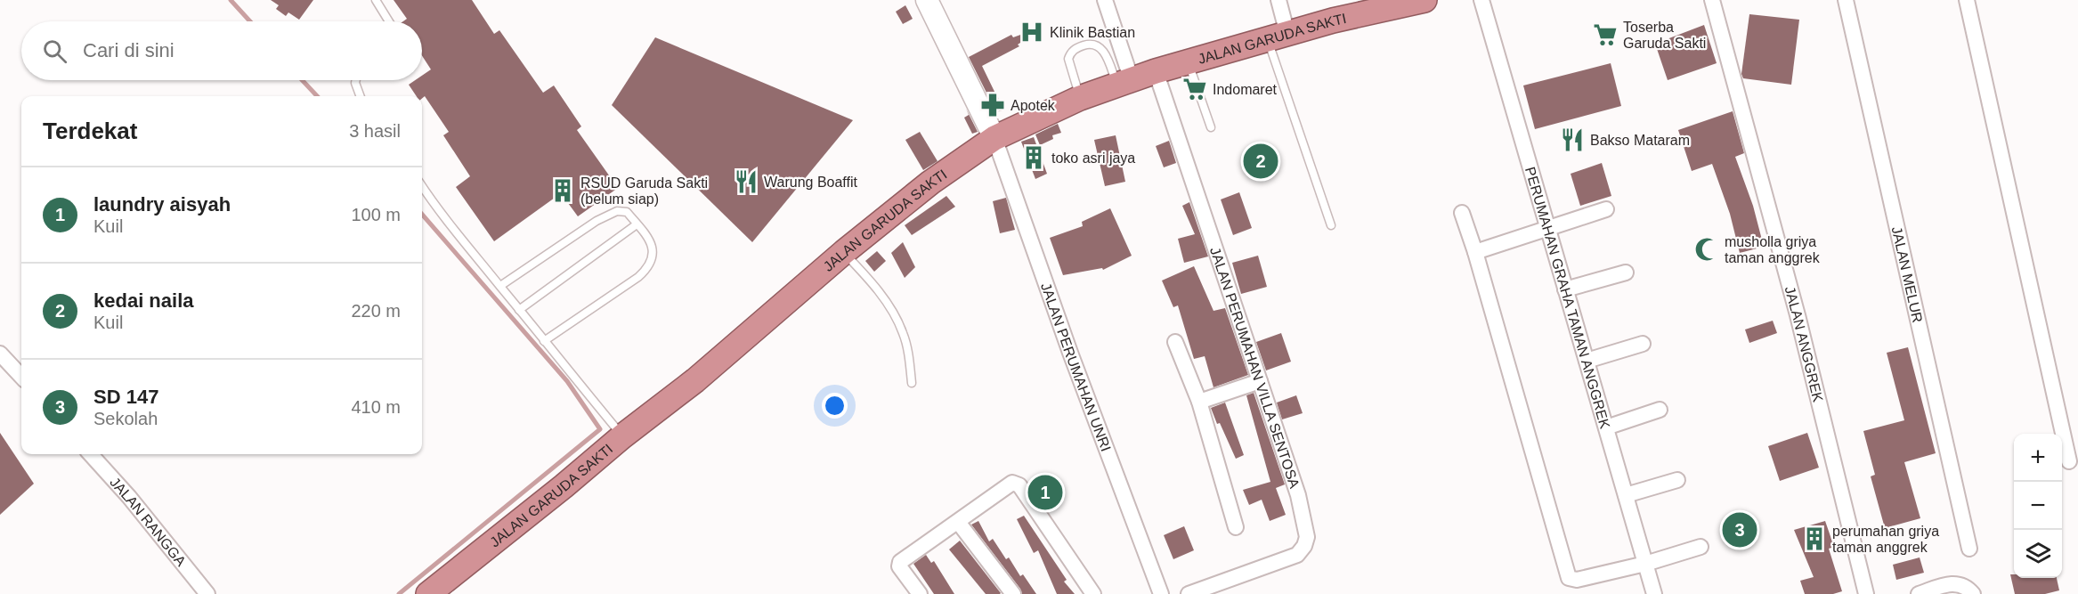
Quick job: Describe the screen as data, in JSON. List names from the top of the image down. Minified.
{"streets":{"highway":["JALAN GARUDA SAKTI"],"street":["JALAN MELUR","PERUMAHAN GRAHA TAMAN ANGGREK","JALAN ANGGREK","JALAN PERUMAHAN UNRI","JALAN PERUMAHAN VILLA SENTOSA","JALAN RANGGA"]},"crossings":[["JALAN GARUDA SAKTI","JALAN PERUMAHAN UNRI"],["JALAN GARUDA SAKTI","JALAN PERUMAHAN VILLA SENTOSA"]],"places":{"hospital":["Klinik Bastian"],"supermarket":["Toserba Garuda Sakti","Indomaret"],"pharmacy":["Apotek"],"restaurant":["Bakso Mataram","Warung Boaffit"],"building":["toko asri jaya","RSUD Garuda Sakti (belum siap)","perumahan griya taman anggrek"],"mosque":["musholla griya taman anggrek"]},"page":{"search":"Cari di sini","heading":["Terdekat","3 hasil"],"pins":["2","1","3"],"list":[{"mark":"1","name":"laundry aisyah","note":"Kuil","value":"100 m"},{"mark":"2","name":"kedai naila","note":"Kuil","value":"220 m"},{"mark":"3","name":"SD 147","note":"Sekolah","value":"410 m"}],"map_buttons":["+","−"]}}
